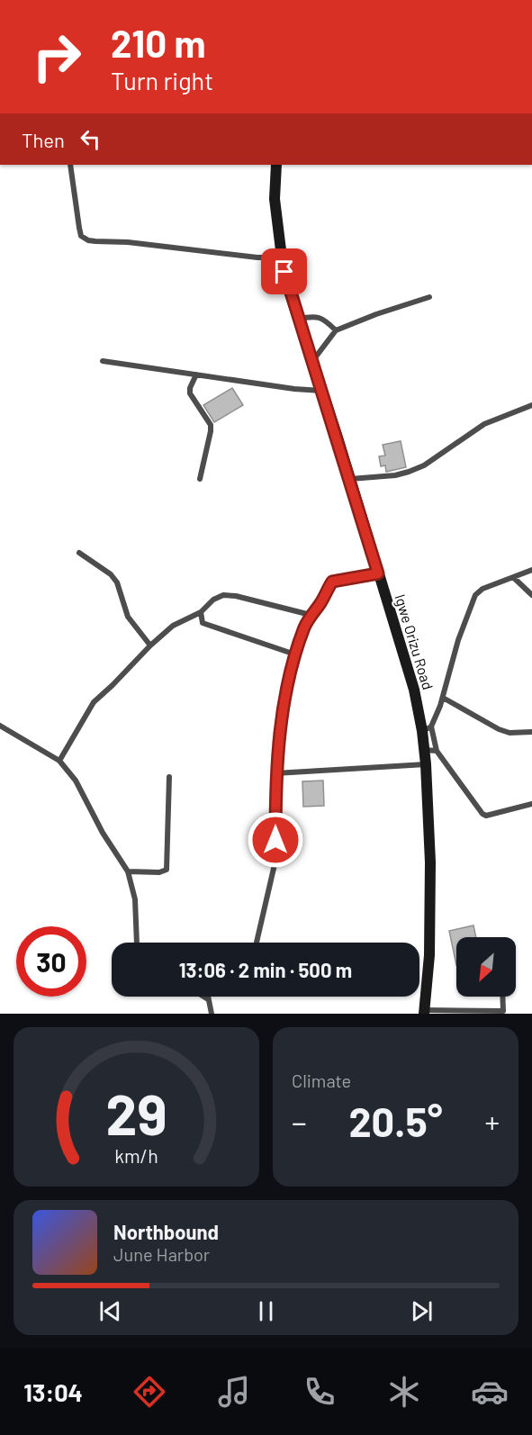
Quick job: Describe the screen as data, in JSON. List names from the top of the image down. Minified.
{"streets":{"main road":["Igwe Orizu Road"]},"north":"bottom left","page":{"turn":["210 m","Turn right"],"then":"Then","limit":"30","trip":"13:06 · 2 min · 500 m","tile":"Climate","heat":["−","20.5°","+"],"song":["Northbound","June Harbor"],"tabs":"13:04","gauge":["29","km/h"]}}
